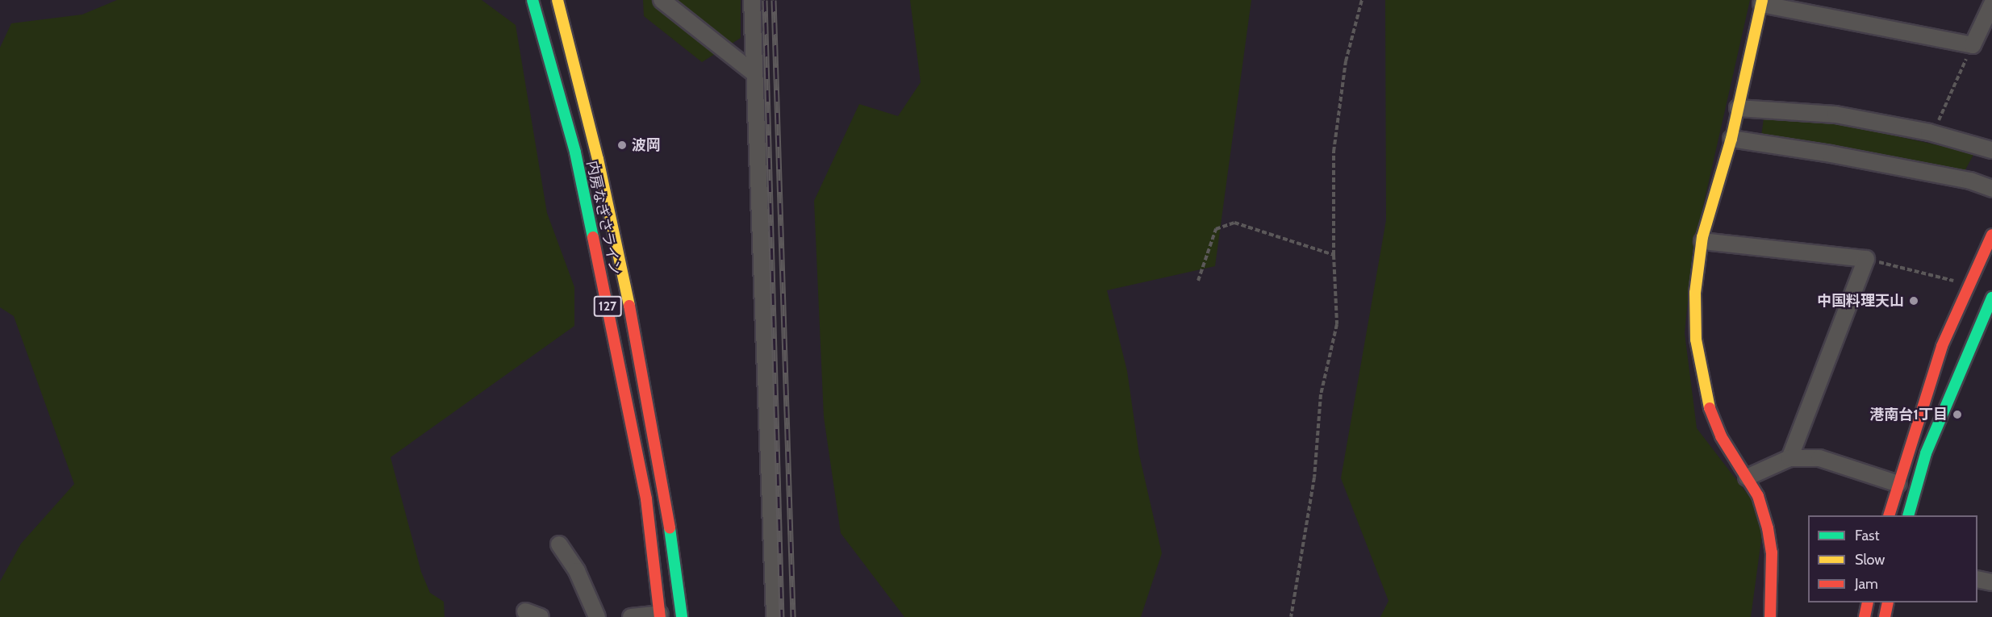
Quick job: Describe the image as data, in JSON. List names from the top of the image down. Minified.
{"streets":{"main road":["内房なぎさライン","127"]},"places":["波岡","中国料理天山","港南台1丁目"],"legend":["Fast","Slow","Jam"]}
